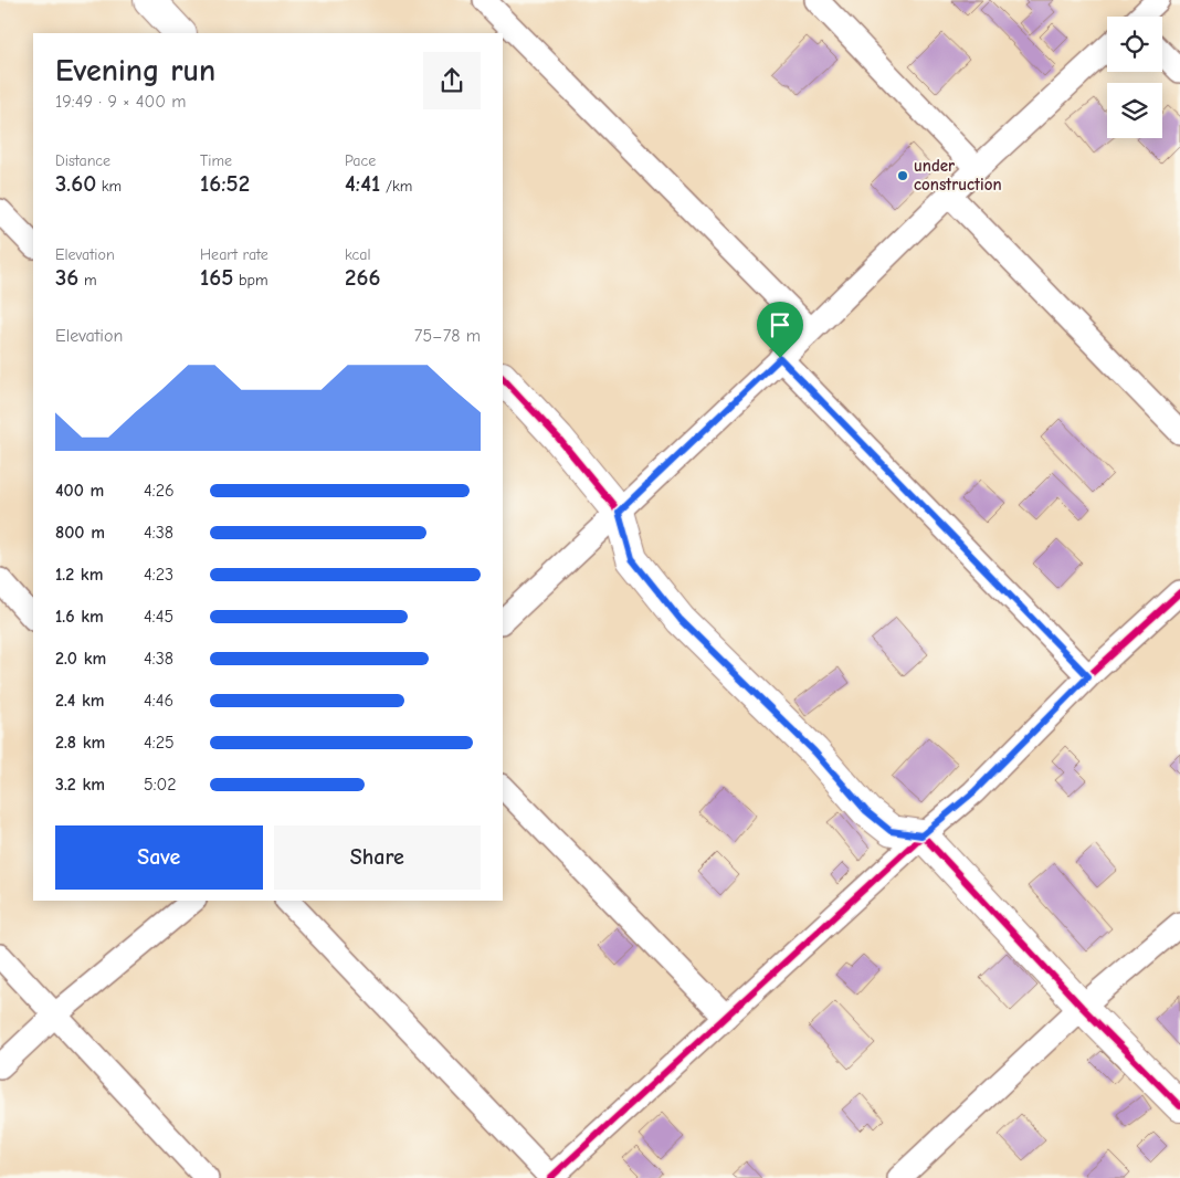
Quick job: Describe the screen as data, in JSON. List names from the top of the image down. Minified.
{"places":["under construction"],"page":{"heading":["Evening run","19:49 · 9 × 400 m"],"stats":[["Distance","3.60 km"],["Time","16:52"],["Pace","4:41 /km"],["Elevation","36 m"],["Heart rate","165 bpm"],["kcal","266"]],"chart":["Elevation","75–78 m"],"list":[{"name":"400 m","note":"4:26"},{"name":"800 m","note":"4:38"},{"name":"1.2 km","note":"4:23"},{"name":"1.6 km","note":"4:45"},{"name":"2.0 km","note":"4:38"},{"name":"2.4 km","note":"4:46"},{"name":"2.8 km","note":"4:25"},{"name":"3.2 km","note":"5:02"}],"buttons":["Save","Share"]}}
